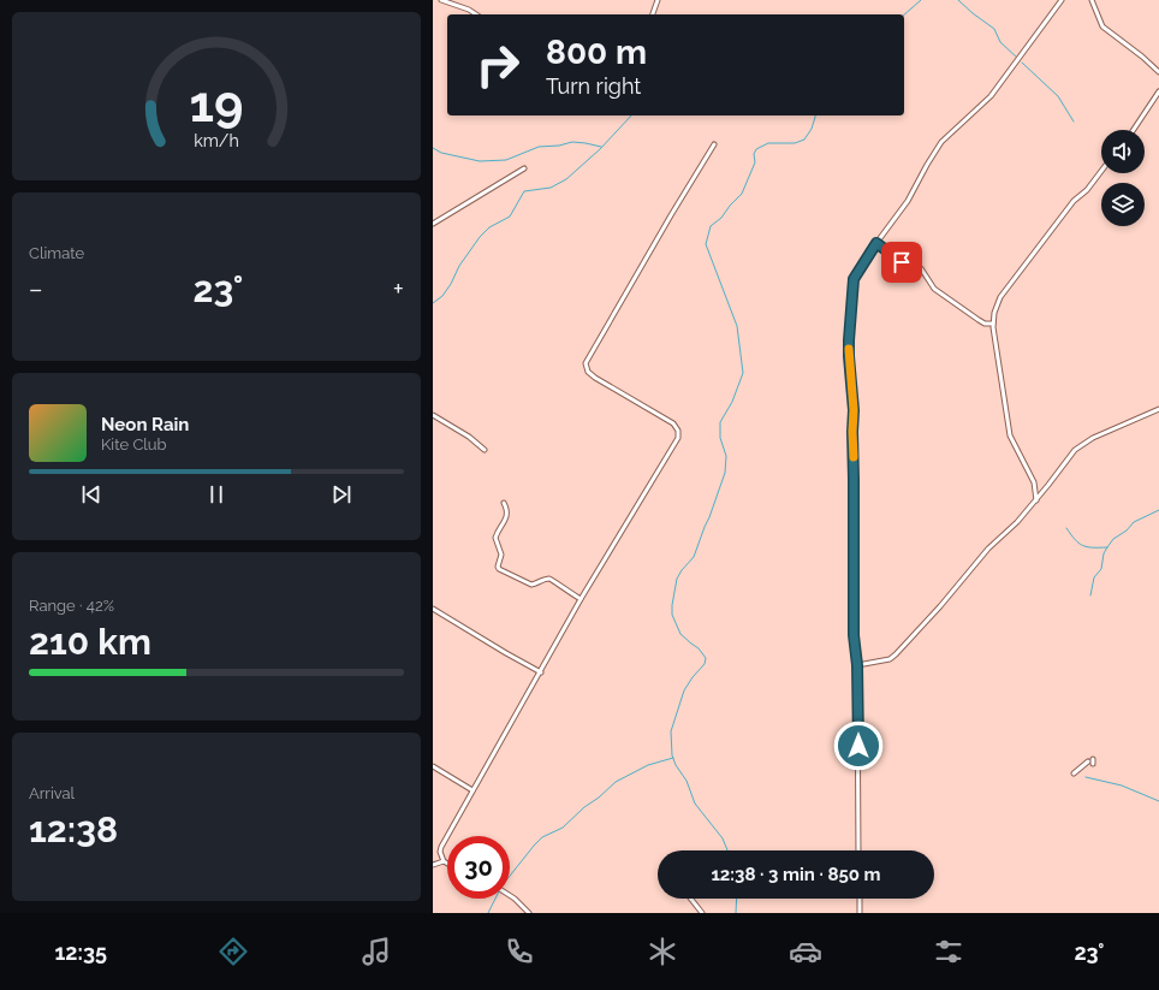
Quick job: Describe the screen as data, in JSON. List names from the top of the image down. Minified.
{"page":{"turn":["800 m","Turn right"],"tile":["Climate",["Range · 42%","210 km"],["Arrival","12:38"]],"heat":["−","23°","+"],"song":["Neon Rain","Kite Club"],"limit":"30","trip":"12:38 · 3 min · 850 m","tabs":["12:35","23°"],"gauge":["19","km/h"]}}
